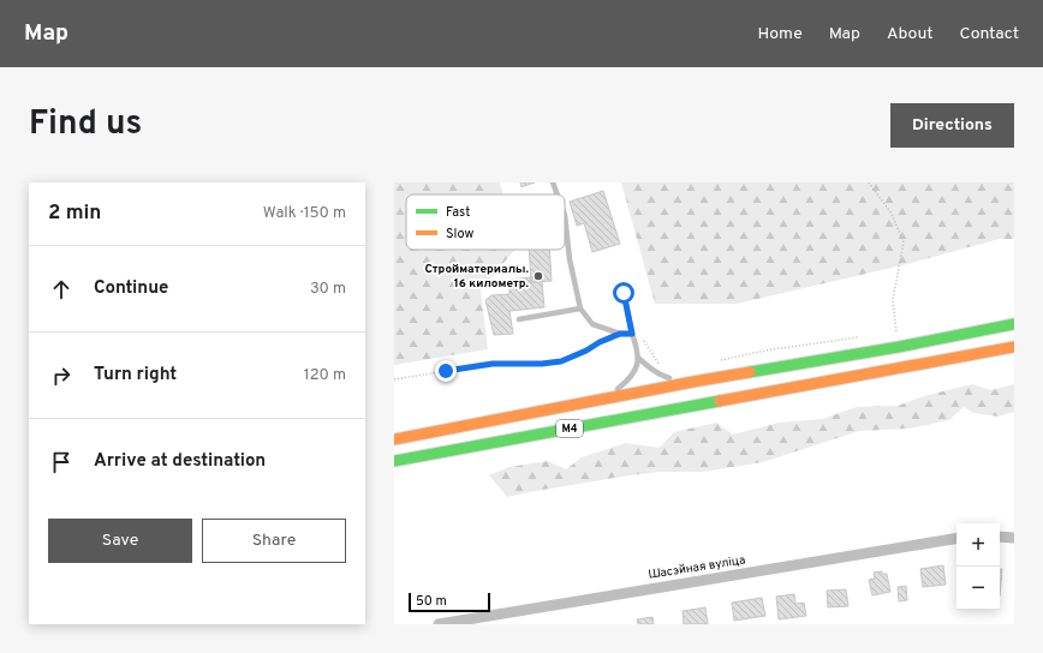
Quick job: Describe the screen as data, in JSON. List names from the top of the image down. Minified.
{"streets":{"highway":["М4"],"street":["Шасэйная вуліца"]},"places":["Стройматериалы. 16 километр."],"legend":["Fast","Slow"],"scale_bar":"50 m","page":{"header":"Map","nav":["Home","Map","About","Contact"],"title":"Find us","buttons":["Directions",["Save","Share"]],"heading":["2 min","Walk · 150 m"],"list":[["Continue","30 m"],["Turn right","120 m"],"Arrive at destination"],"map_buttons":["+","−"],"scale":"50 m"}}
